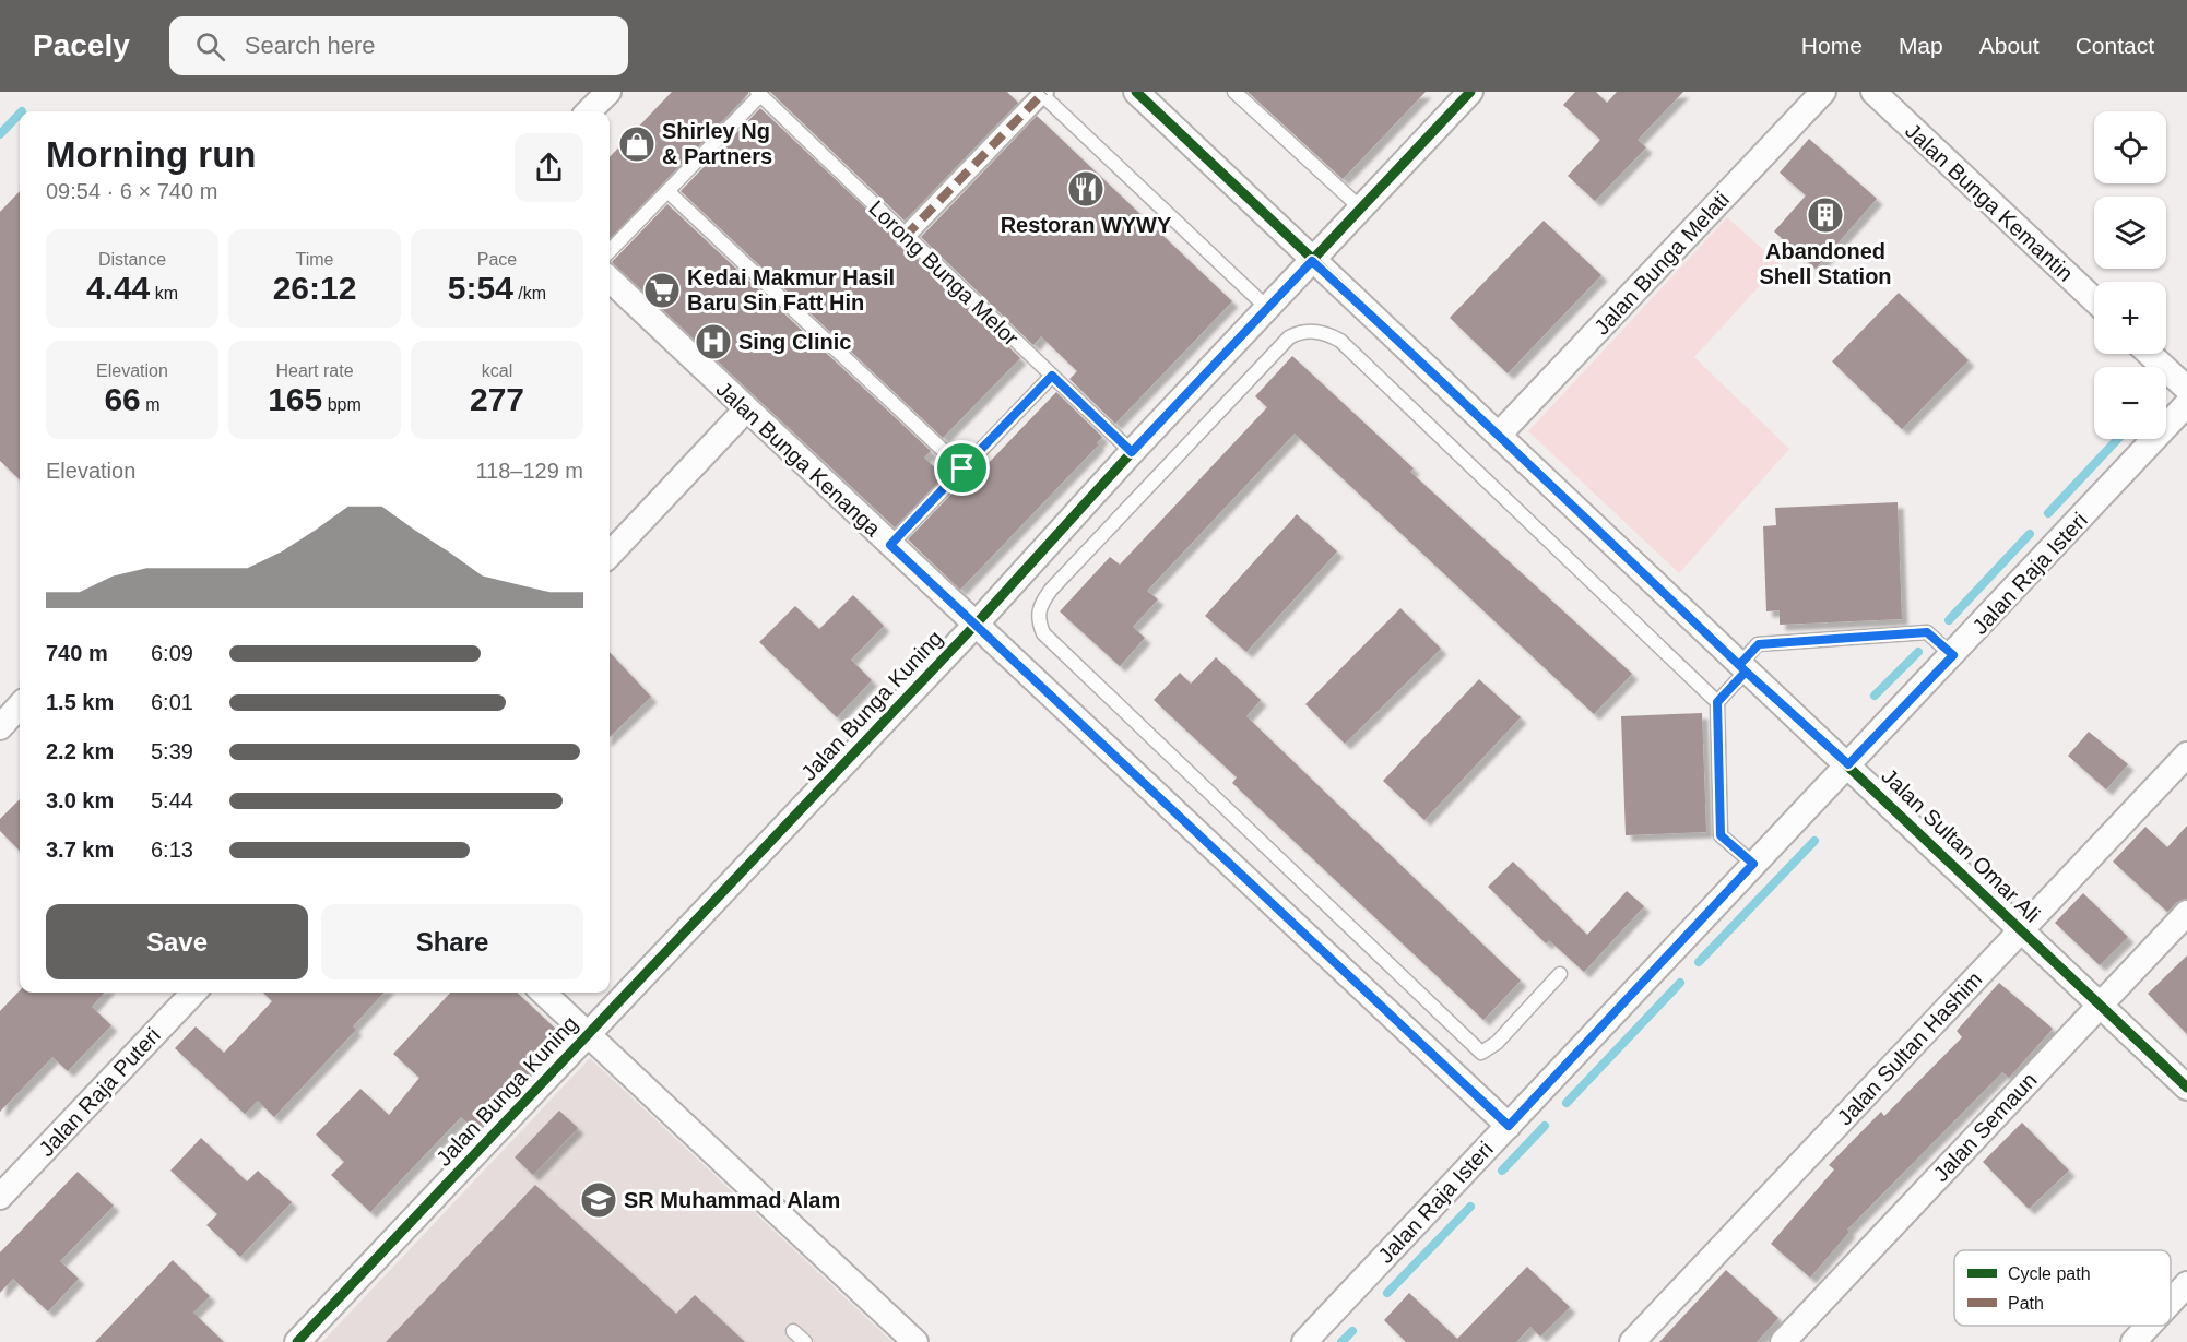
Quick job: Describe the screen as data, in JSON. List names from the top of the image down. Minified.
{"streets":{"street":["Jalan Bunga Kemantin","Jalan Bunga Melati","Jalan Bunga Kenanga","Jalan Raja Isteri","Jalan Bunga Kuning","Jalan Sultan Omar Ali","Jalan Sultan Hashim","Jalan Raja Puteri","Jalan Semaun"],"lane":["Lorong Bunga Melor"]},"crossings":[["Jalan Bunga Melati","Jalan Sultan Omar Ali"],["Lorong Bunga Melor","Jalan Bunga Kuning"],["Jalan Bunga Kenanga","Jalan Raja Isteri"],["Jalan Bunga Kenanga","Jalan Bunga Kuning"],["Jalan Raja Isteri","Jalan Sultan Omar Ali"],["Jalan Bunga Kuning","Jalan Sultan Omar Ali"],["Jalan Sultan Omar Ali","Jalan Sultan Hashim"],["Jalan Sultan Omar Ali","Jalan Semaun"]],"places":{"shop":["Shirley Ng & Partners"],"restaurant":["Restoran WYWY"],"building":["Abandoned Shell Station"],"supermarket":["Kedai Makmur Hasil Baru Sin Fatt Hin"],"hospital":["Sing Clinic"],"school or university":["SR Muhammad Alam"]},"legend":["Cycle path","Path"],"page":{"header":"Pacely","search":"Search here","nav":["Home","Map","About","Contact"],"map_buttons":["+","−"],"heading":["Morning run","09:54 · 6 × 740 m"],"stats":[["Distance","4.44 km"],["Time","26:12"],["Pace","5:54 /km"],["Elevation","66 m"],["Heart rate","165 bpm"],["kcal","277"]],"chart":["Elevation","118–129 m"],"list":[{"name":"740 m","note":"6:09"},{"name":"1.5 km","note":"6:01"},{"name":"2.2 km","note":"5:39"},{"name":"3.0 km","note":"5:44"},{"name":"3.7 km","note":"6:13"}],"buttons":["Save","Share"]}}
